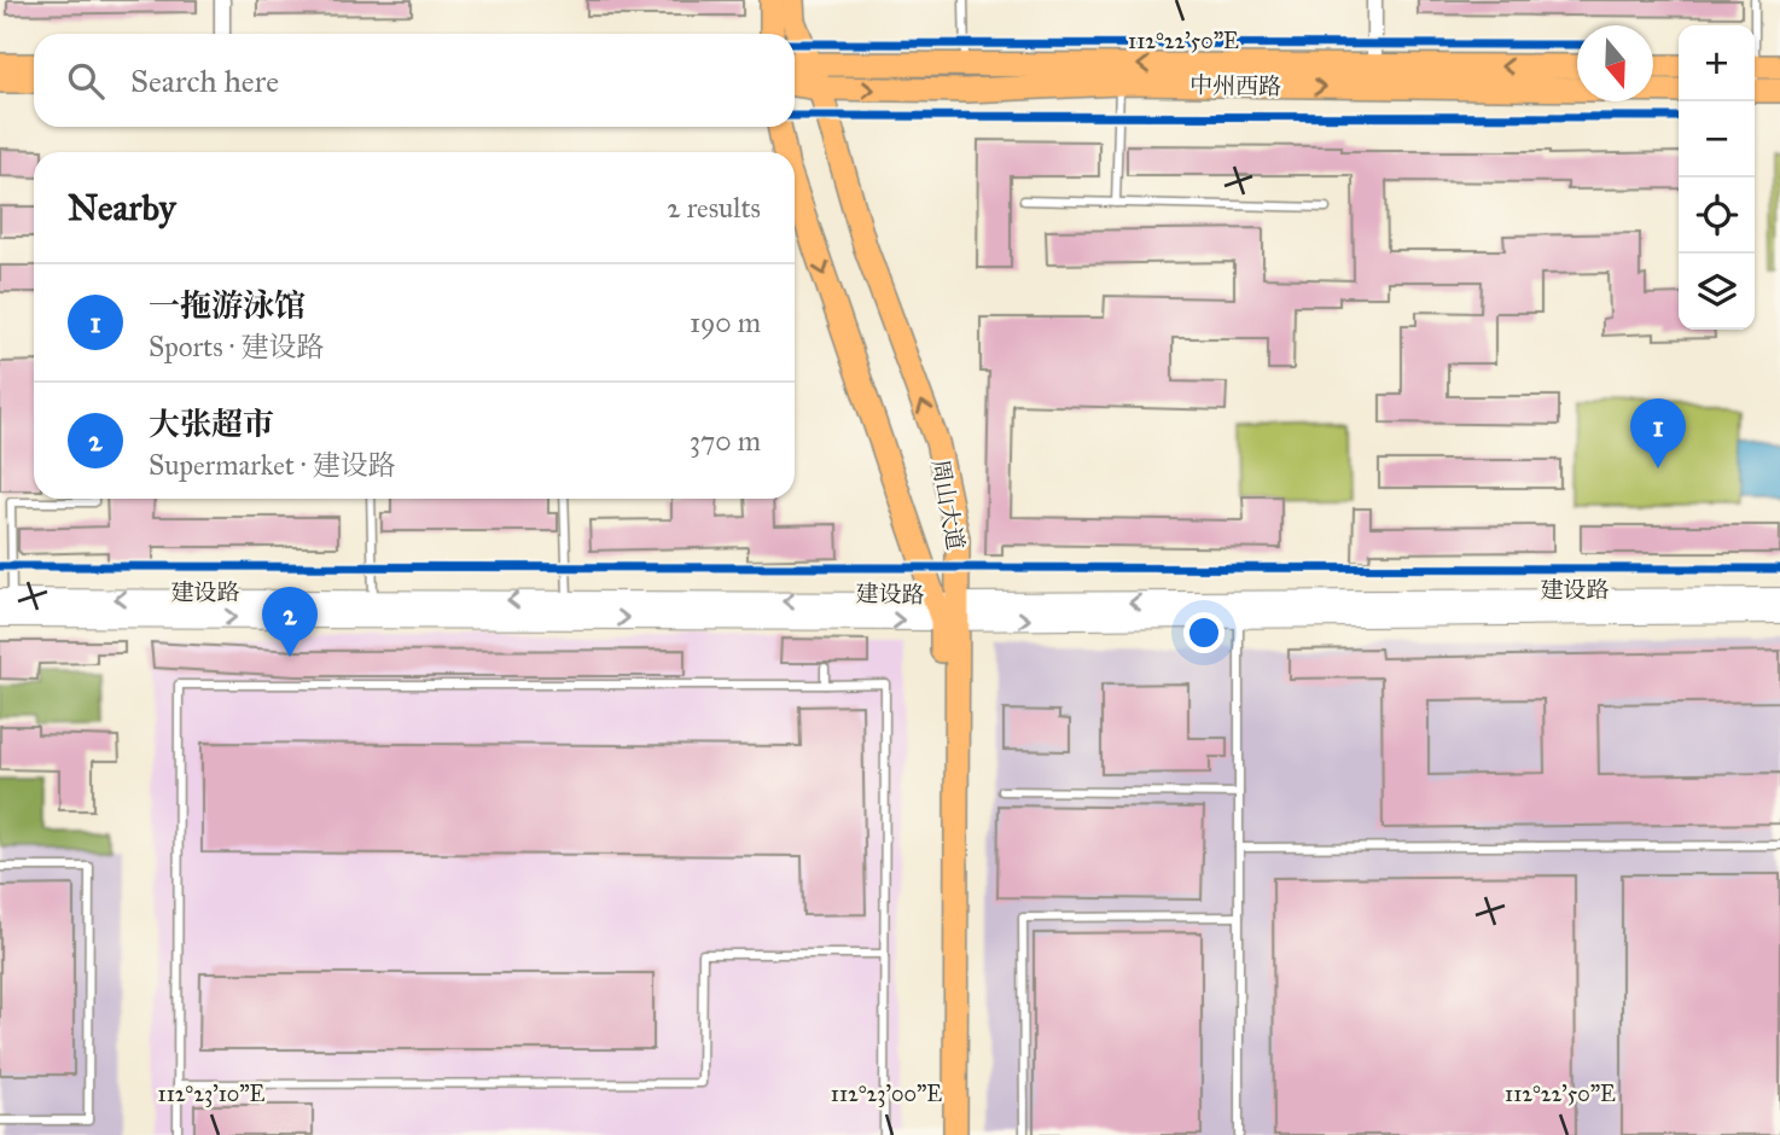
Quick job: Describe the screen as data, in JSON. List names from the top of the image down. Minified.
{"streets":{"main road":["中州西路","周山大道"],"street":["建设路"]},"crossings":[["中州西路","周山大道"],["周山大道","建设路"]],"north":"bottom","page":{"map_buttons":["+","−"],"search":"Search here","heading":["Nearby","2 results"],"list":[{"mark":"1","name":"一拖游泳馆","note":"Sports · 建设路","value":"190 m"},{"mark":"2","name":"大张超市","note":"Supermarket · 建设路","value":"370 m"}],"pins":["1","2"]},"coordinates":["112°22'50\"E","112°23'10\"E","112°23'00\"E"]}
